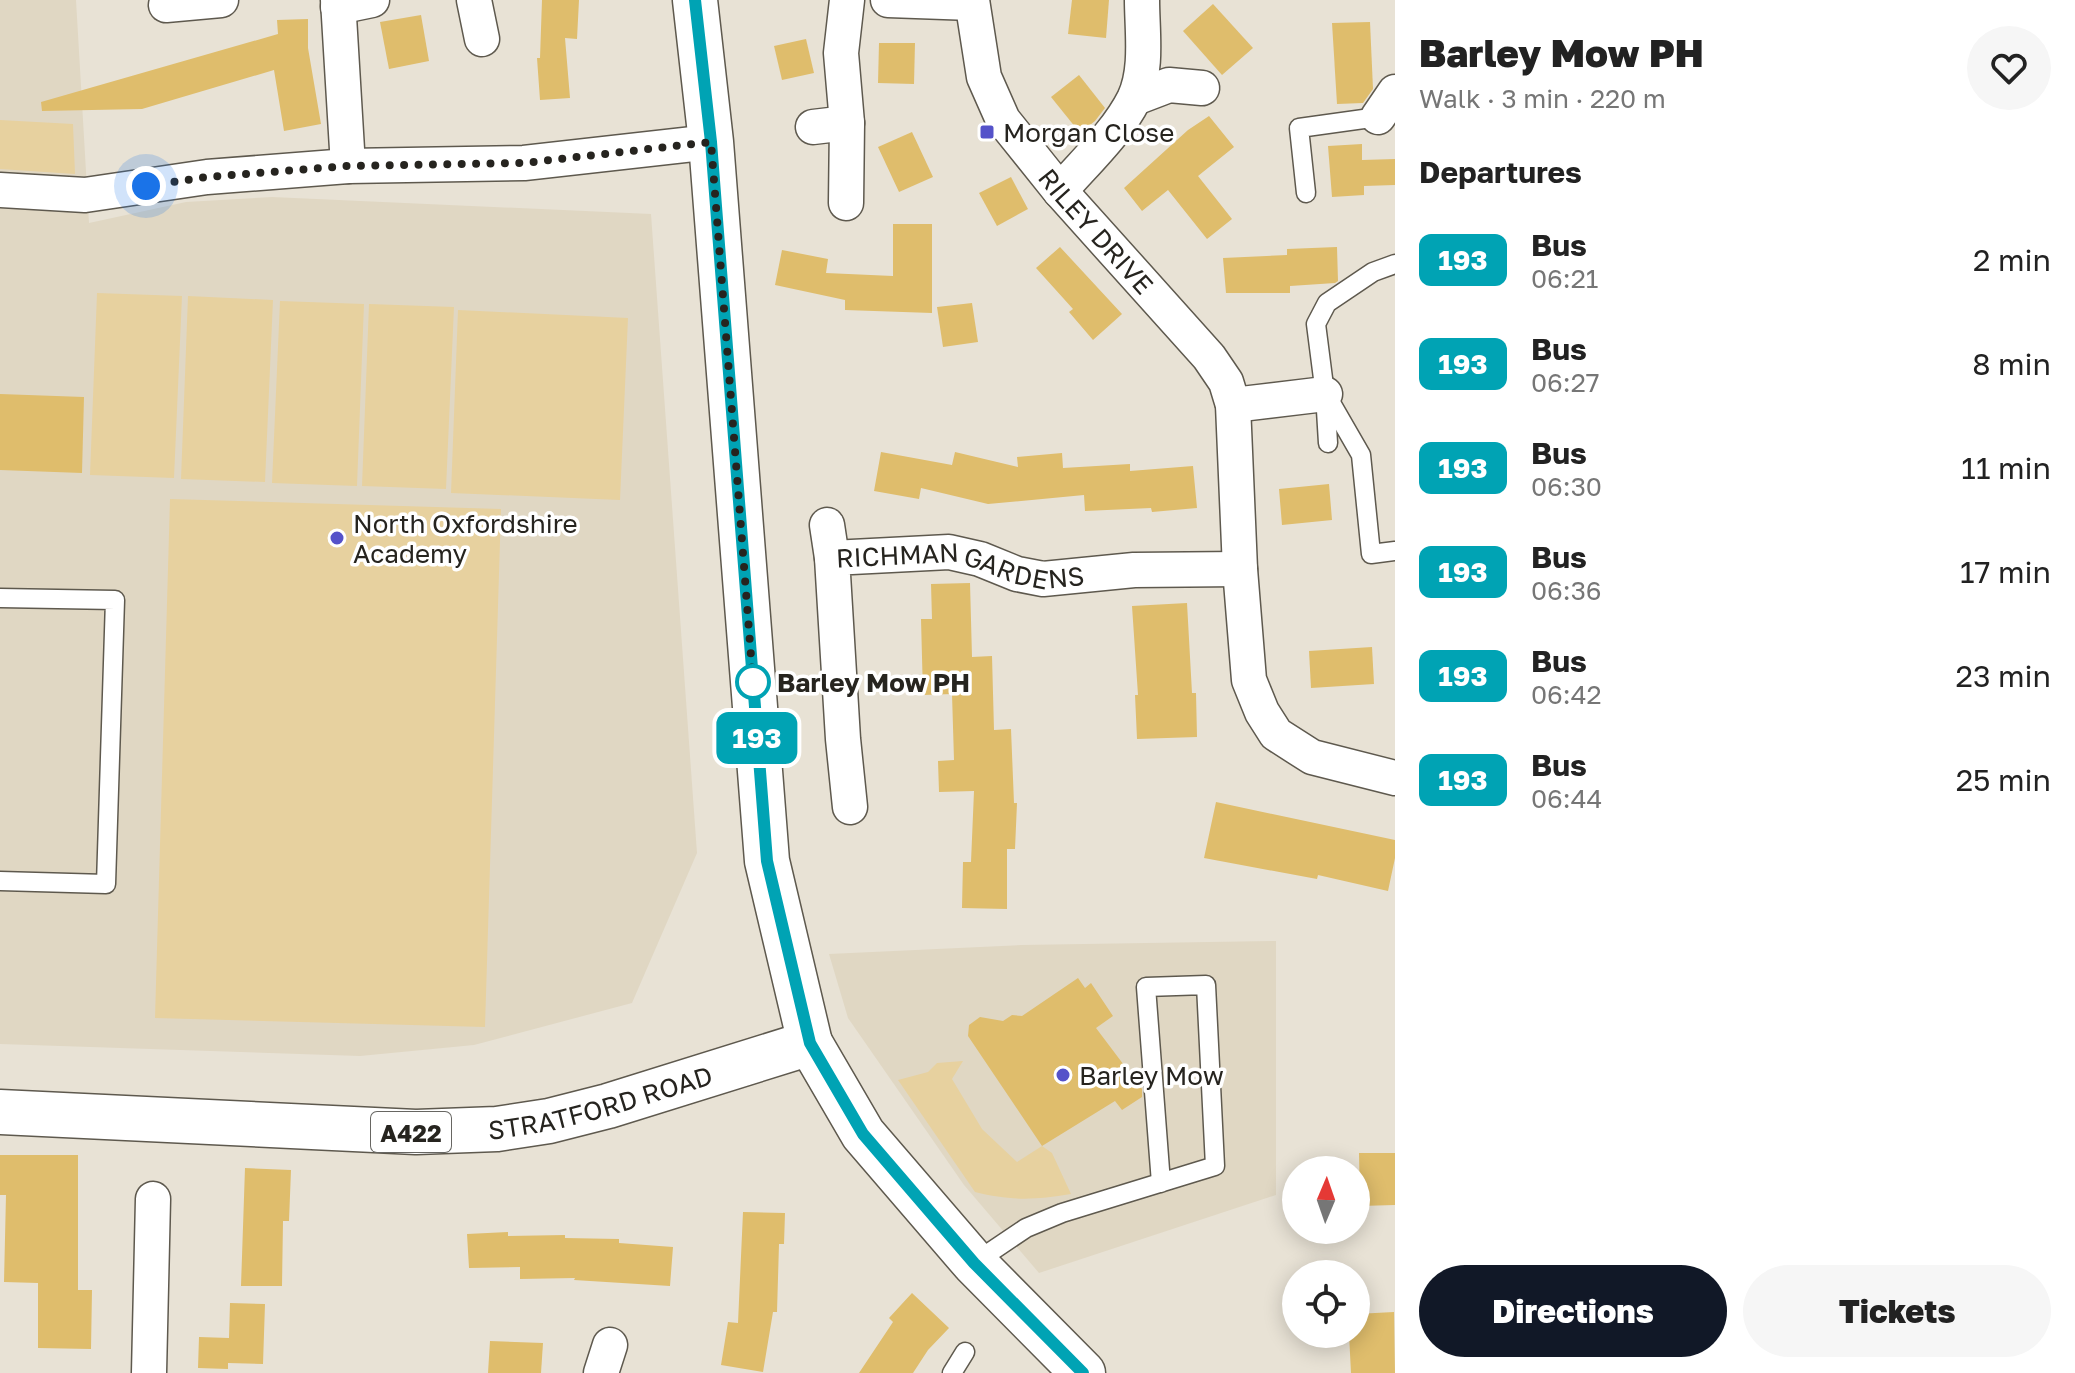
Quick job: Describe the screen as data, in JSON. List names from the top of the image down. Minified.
{"streets":{"main road":["STRATFORD ROAD","A422"],"street":["RILEY DRIVE","RICHMAN GARDENS"]},"crossings":[["RILEY DRIVE","RICHMAN GARDENS"]],"places":{"transit":["Morgan Close"],"other":["North Oxfordshire Academy","Barley Mow PH","Barley Mow"]},"lines":["bus line 193"],"north":"top","page":{"on_map":"193","heading":[["Barley Mow PH","Walk · 3 min · 220 m"],"Departures"],"list":[{"mark":"193","name":"Bus","note":"06:21","value":"2 min"},{"mark":"193","name":"Bus","note":"06:27","value":"8 min"},{"mark":"193","name":"Bus","note":"06:30","value":"11 min"},{"mark":"193","name":"Bus","note":"06:36","value":"17 min"},{"mark":"193","name":"Bus","note":"06:42","value":"23 min"},{"mark":"193","name":"Bus","note":"06:44","value":"25 min"}],"buttons":["Directions","Tickets"]}}
